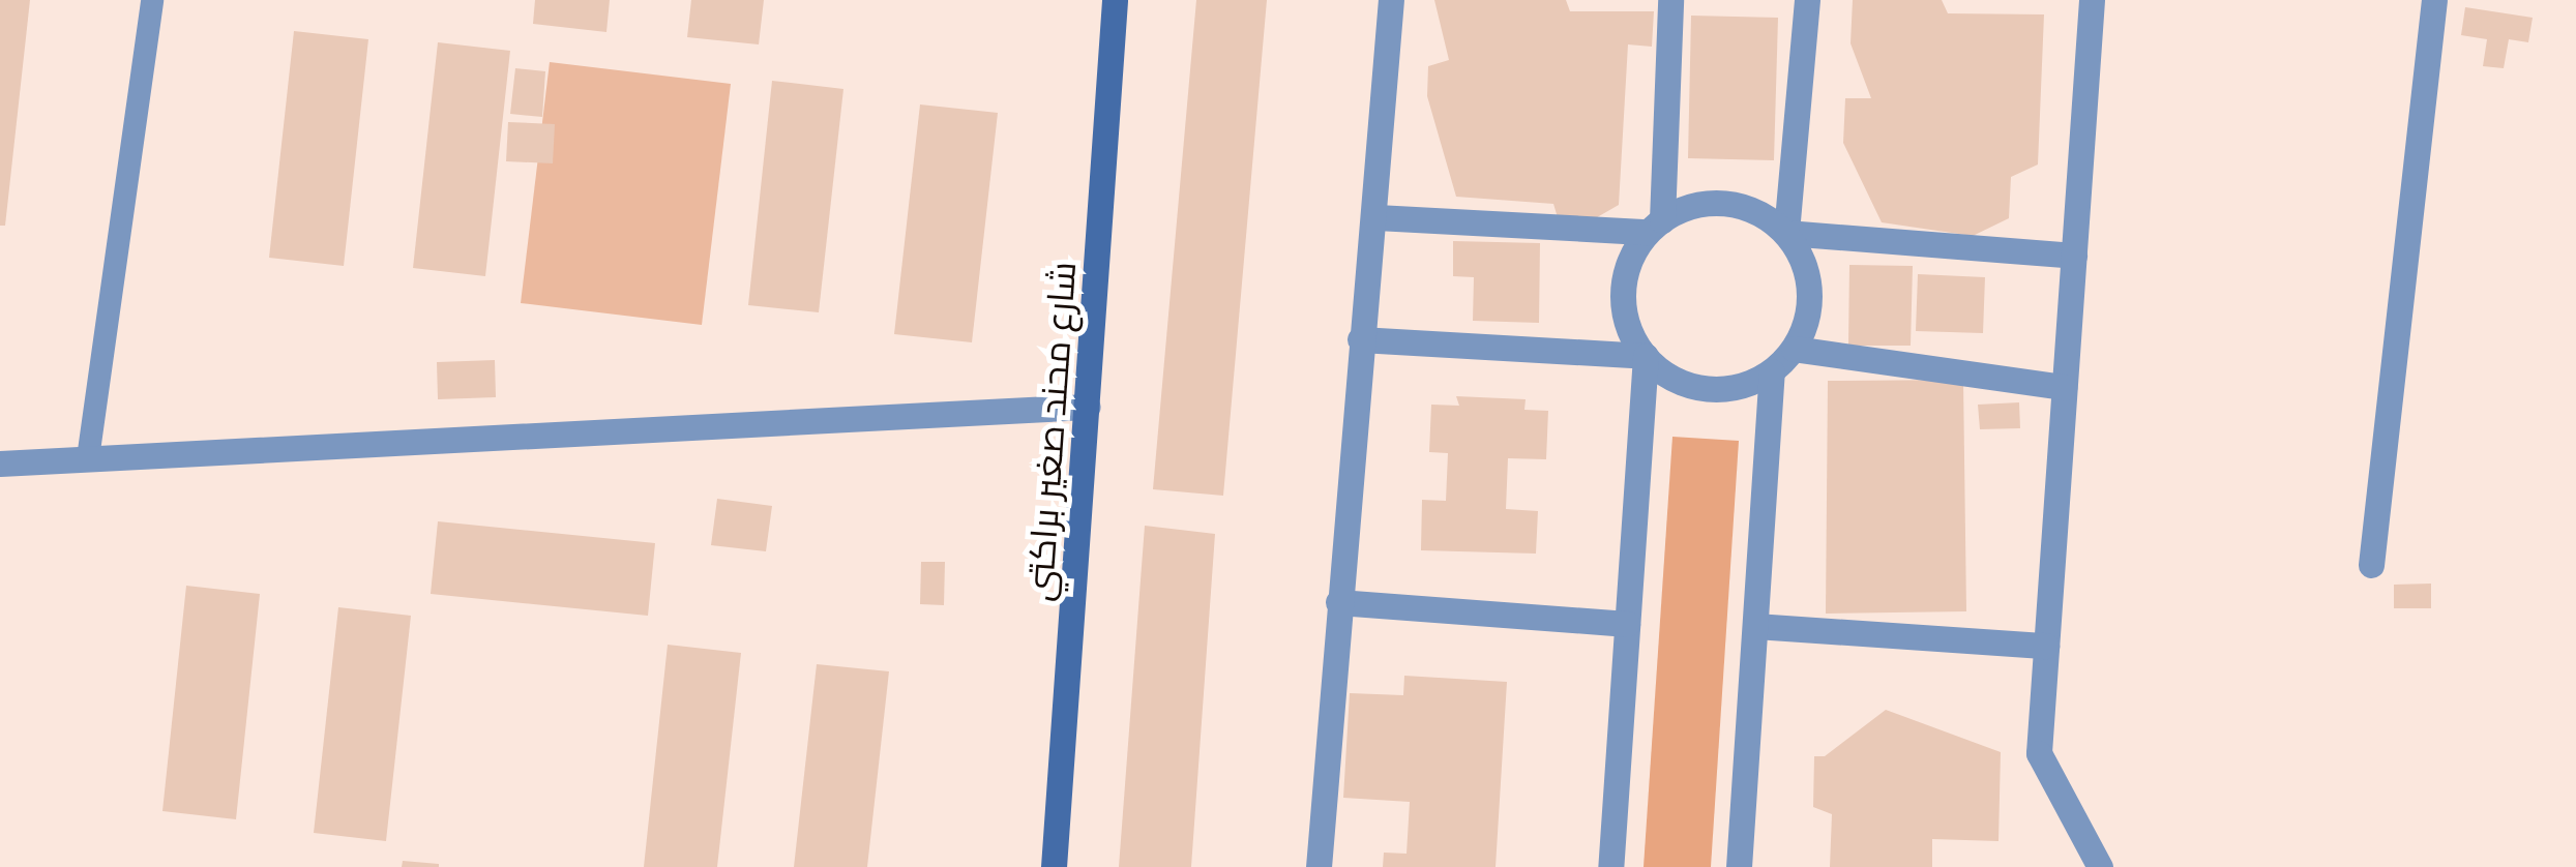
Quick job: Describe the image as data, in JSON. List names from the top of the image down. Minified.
{"streets":{"street":["شارع محند صغير براكتي"]}}
